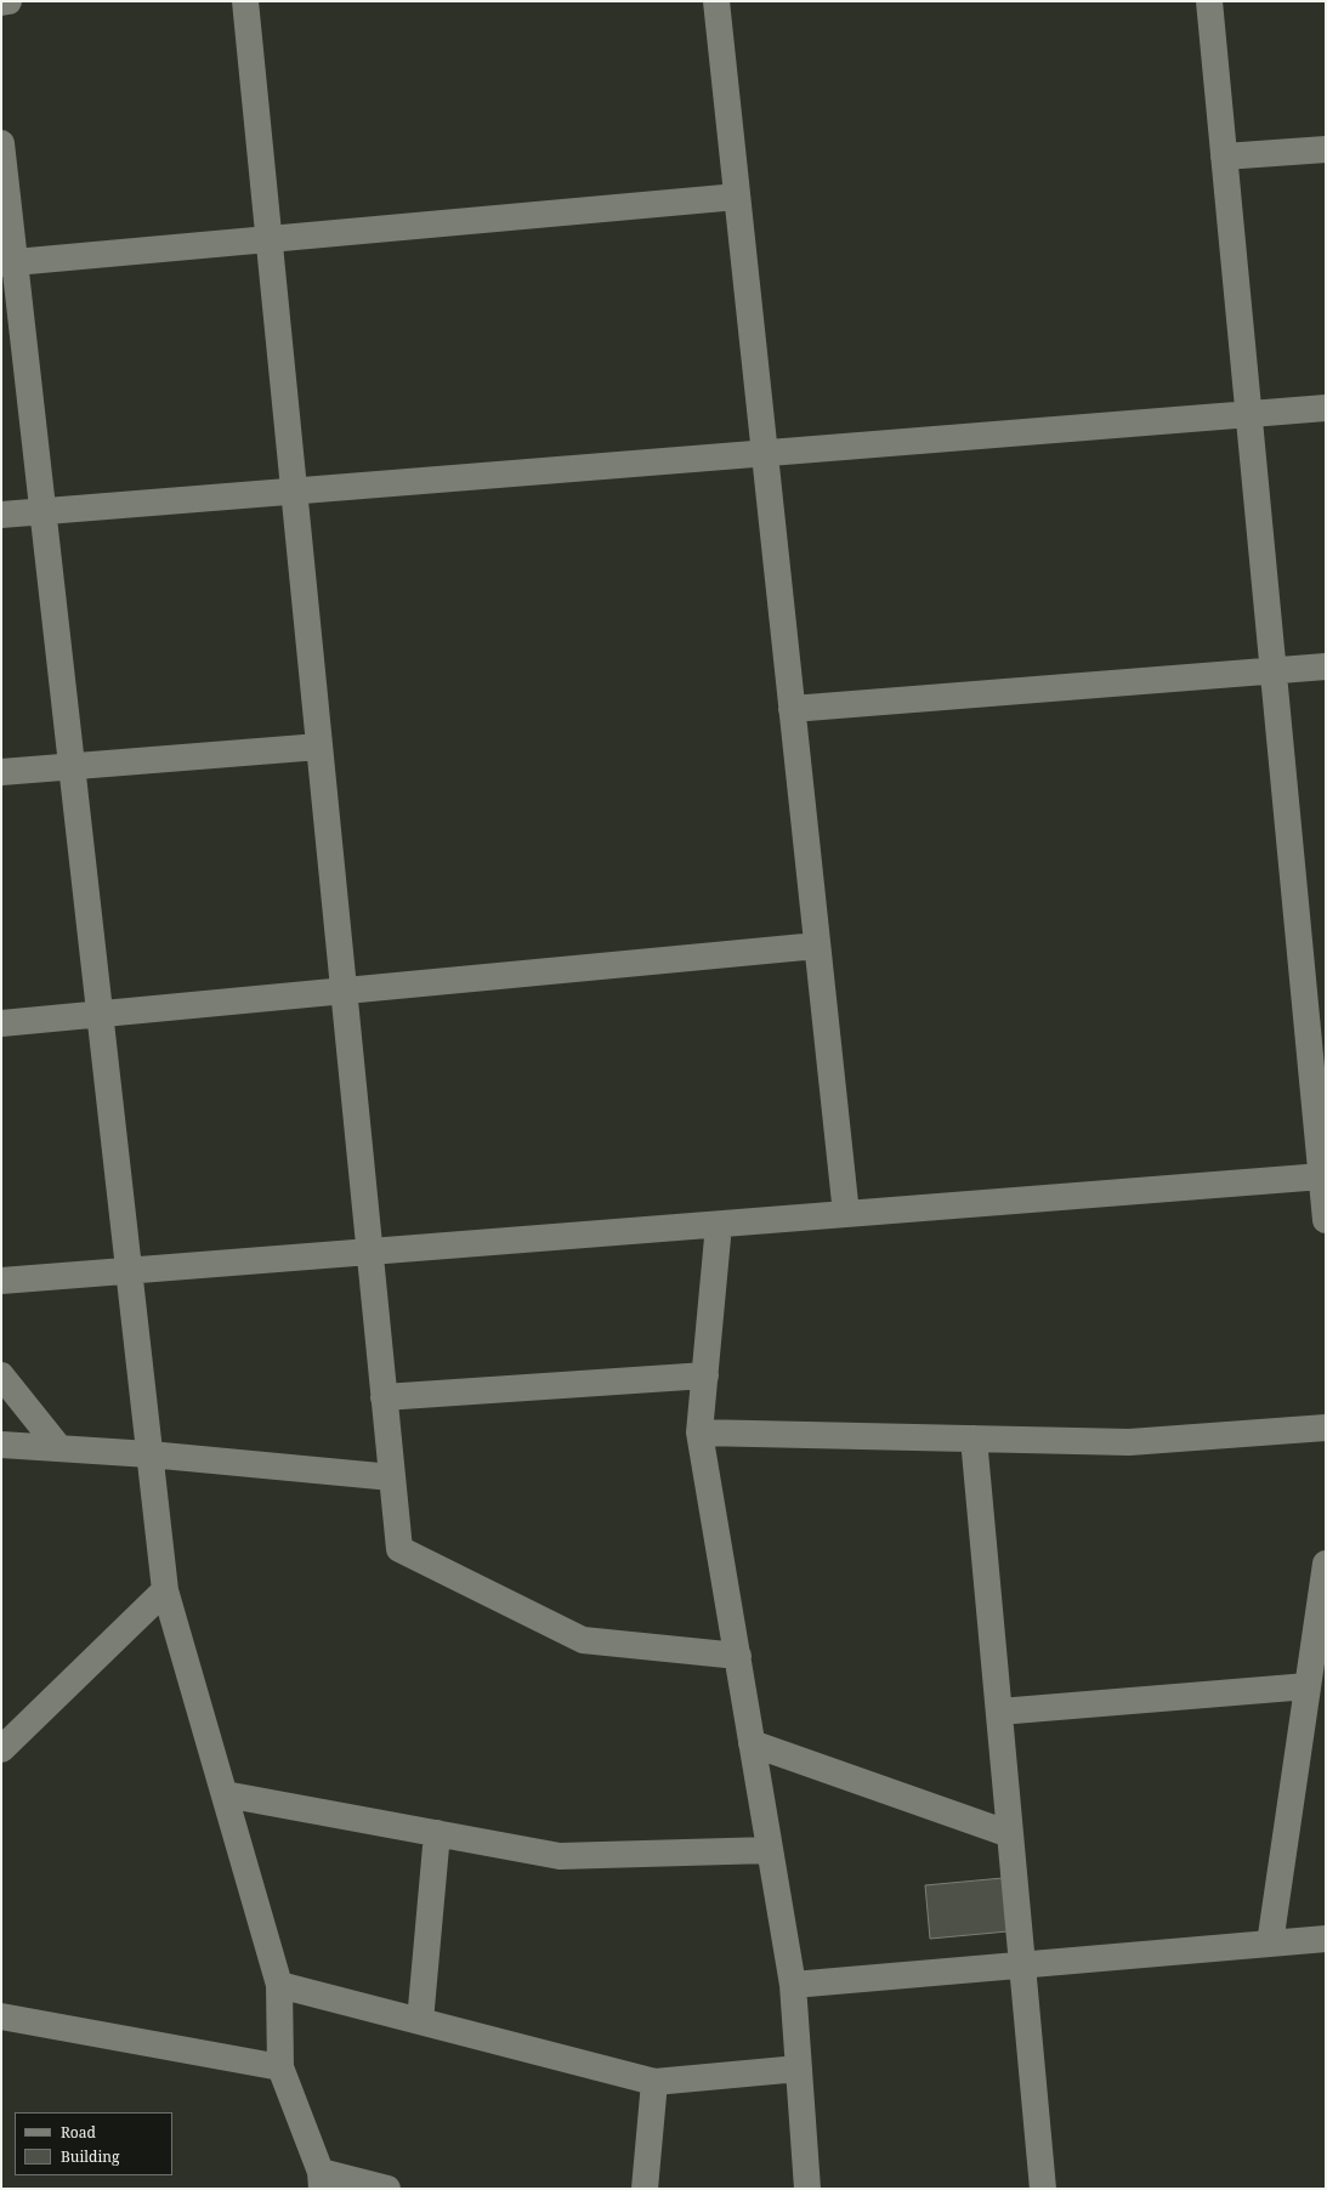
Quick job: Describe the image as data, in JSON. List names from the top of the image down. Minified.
{"legend":["Road","Building"]}
